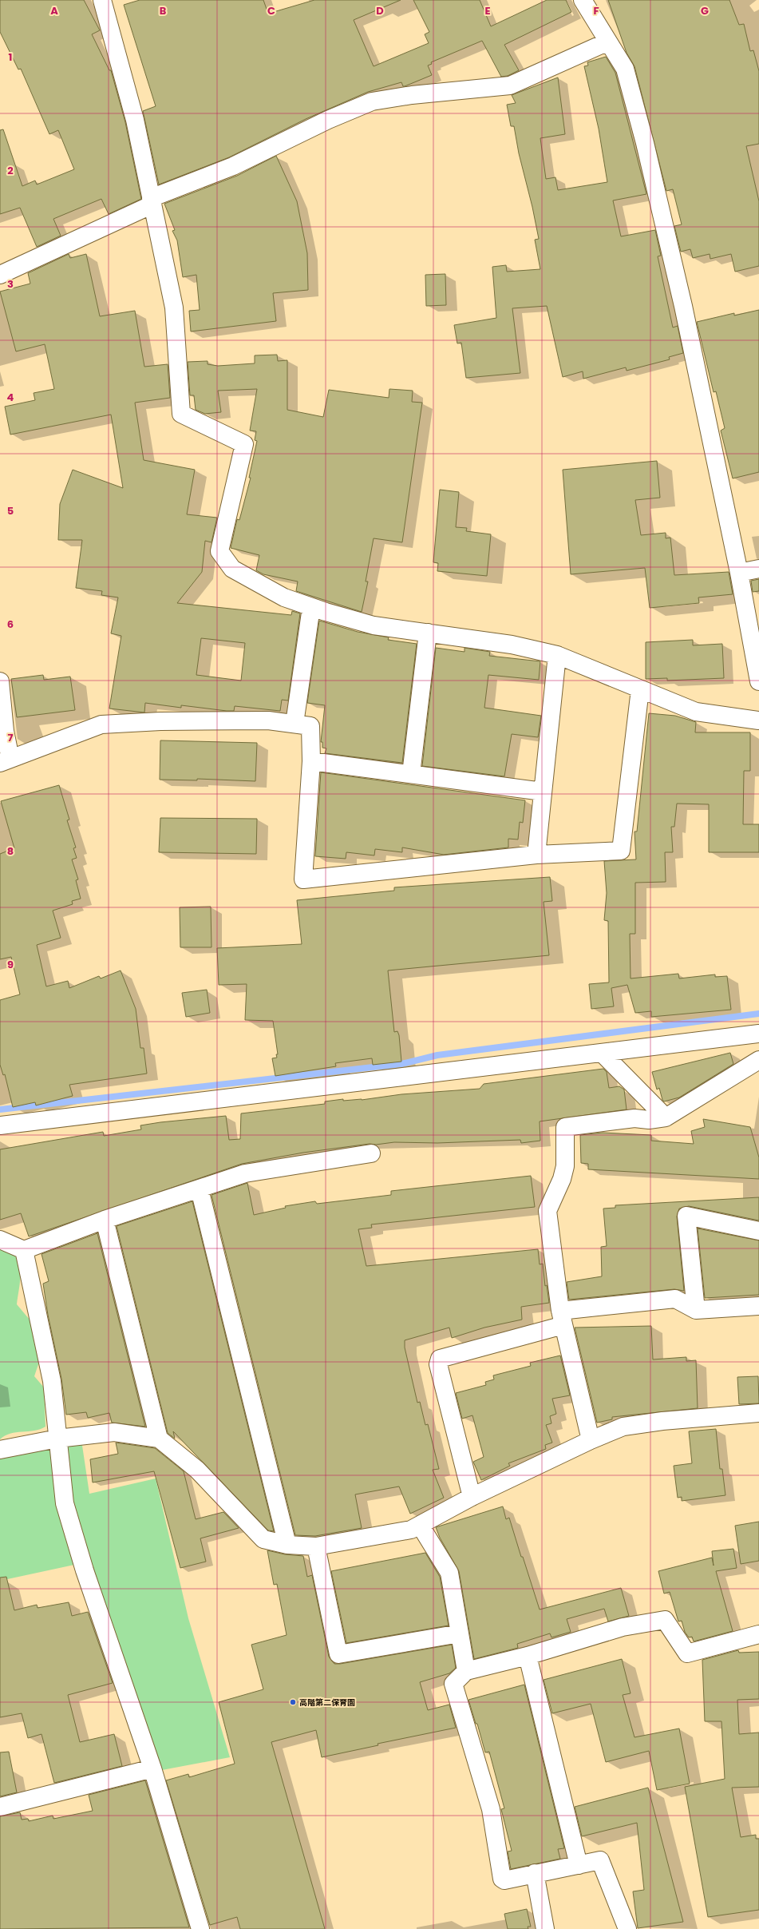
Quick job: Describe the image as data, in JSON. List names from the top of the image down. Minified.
{"places":["高階第二保育園"],"grid":{"columns":["A","B","C","D","E","F","G"],"rows":["1","2","3","4","5","6","7","8","9"]}}
